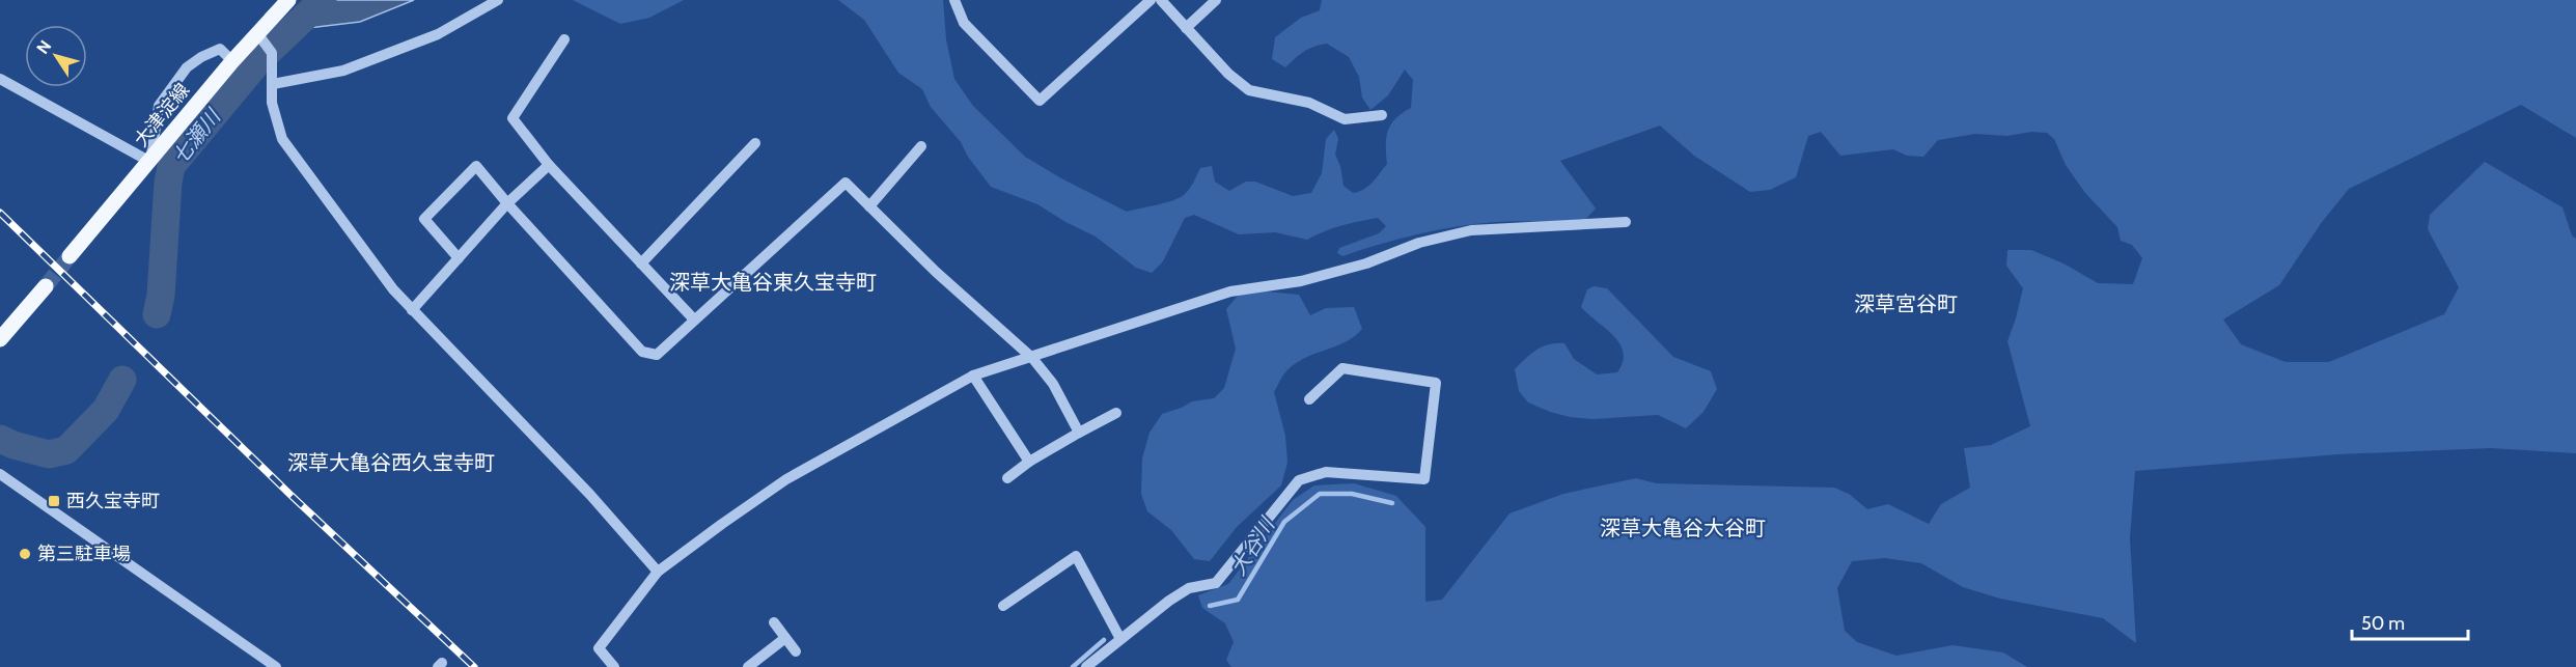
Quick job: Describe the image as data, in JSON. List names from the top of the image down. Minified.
{"streets":{"main road":["大津淀線"]},"districts":["深草大亀谷東久宝寺町","深草宮谷町","深草大亀谷西久宝寺町","深草大亀谷大谷町"],"water":["七瀬川","大谷川"],"places":{"transit":["西久宝寺町"],"other":["第三駐車場"]},"scale_bar":"50 m","north":"top left"}
